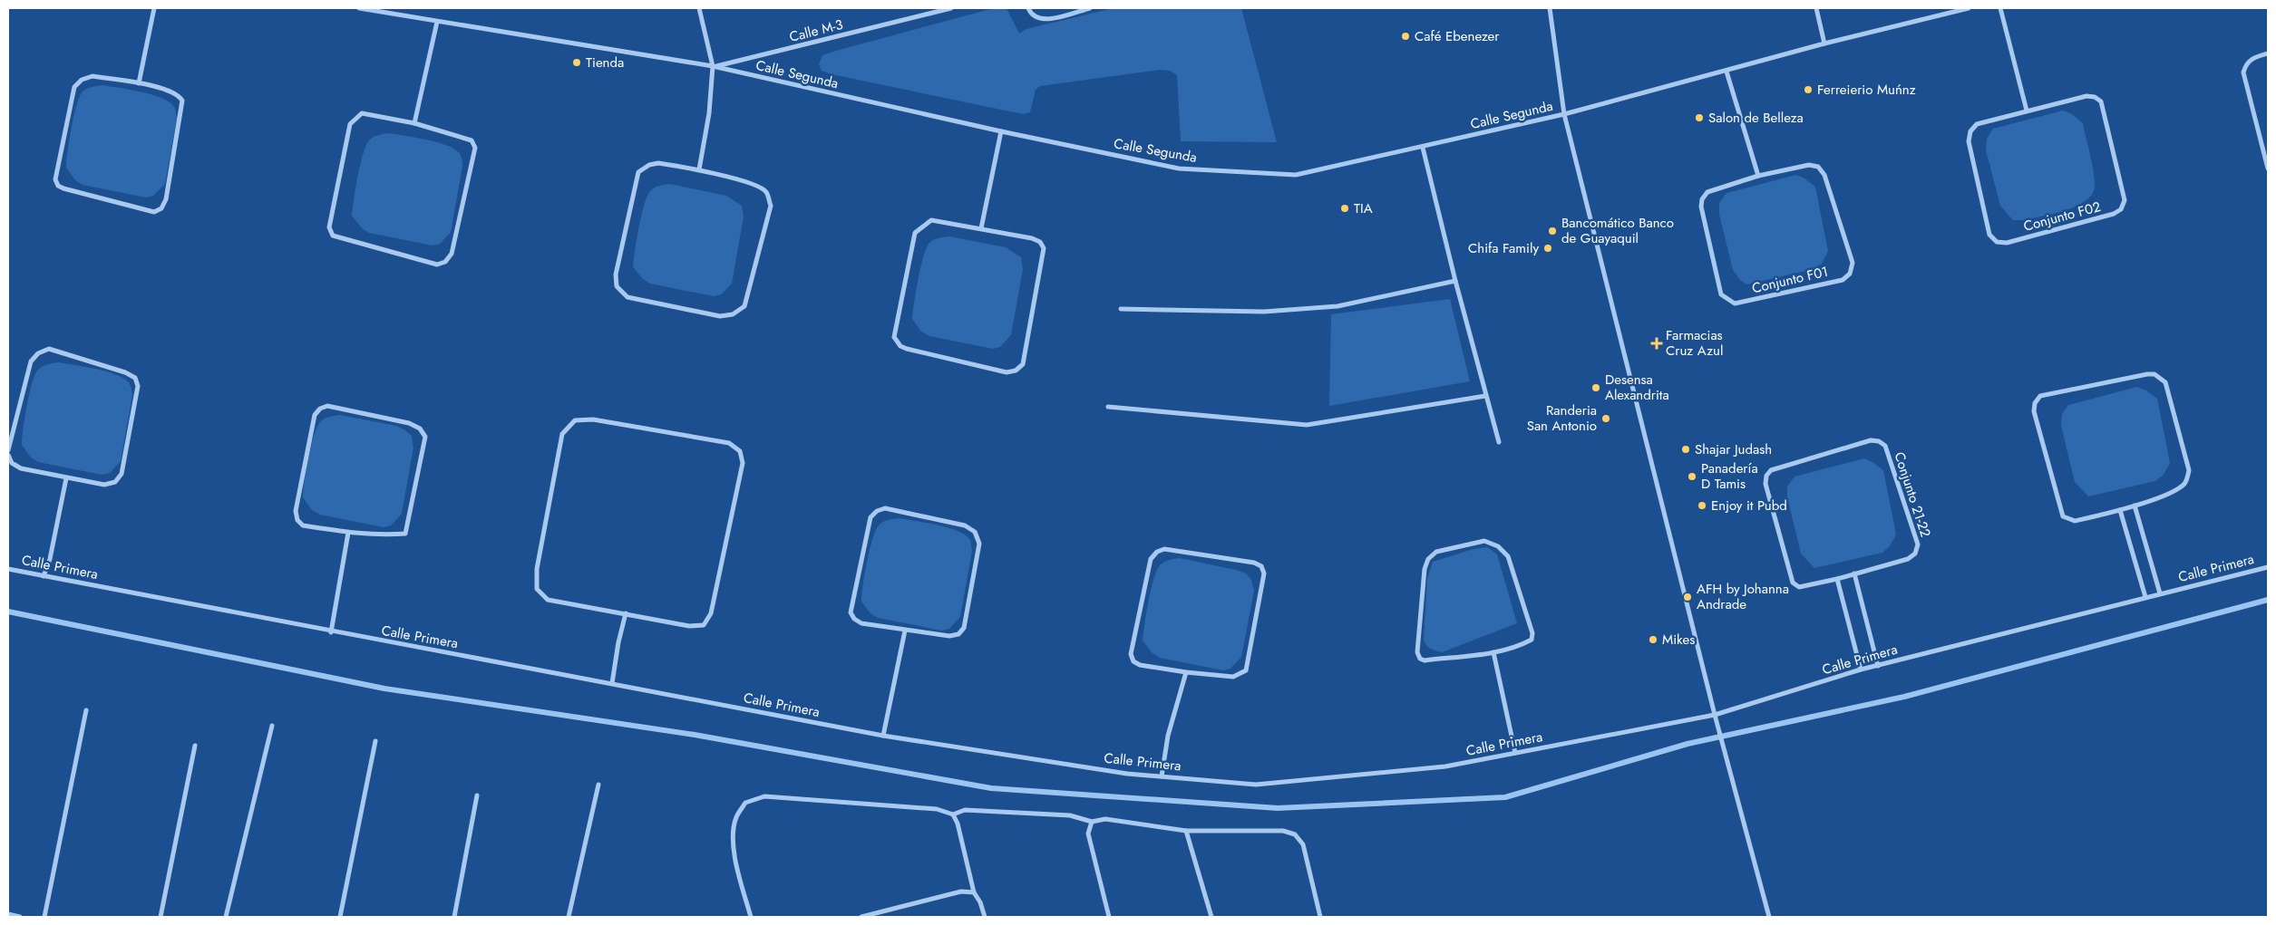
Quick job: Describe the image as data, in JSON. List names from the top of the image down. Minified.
{"streets":{"street":["Calle M-3","Calle Segunda","Conjunto F02","Conjunto F01","Conjunto 21-22","Calle Primera"]},"crossings":[["Calle M-3","Calle Segunda"]],"places":{"other":["Café Ebenezer","Tienda","Ferreierio Muńnz","Salon de Belleza","TIA","Bancomático Banco de Guayaquil","Chifa Family","Desensa Alexandrita","Randeria San Antonio","Shajar Judash","Panadería D Tamis","Enjoy it Pubd","AFH by Johanna Andrade","Mikes"],"health":["Farmacias Cruz Azul"]}}
